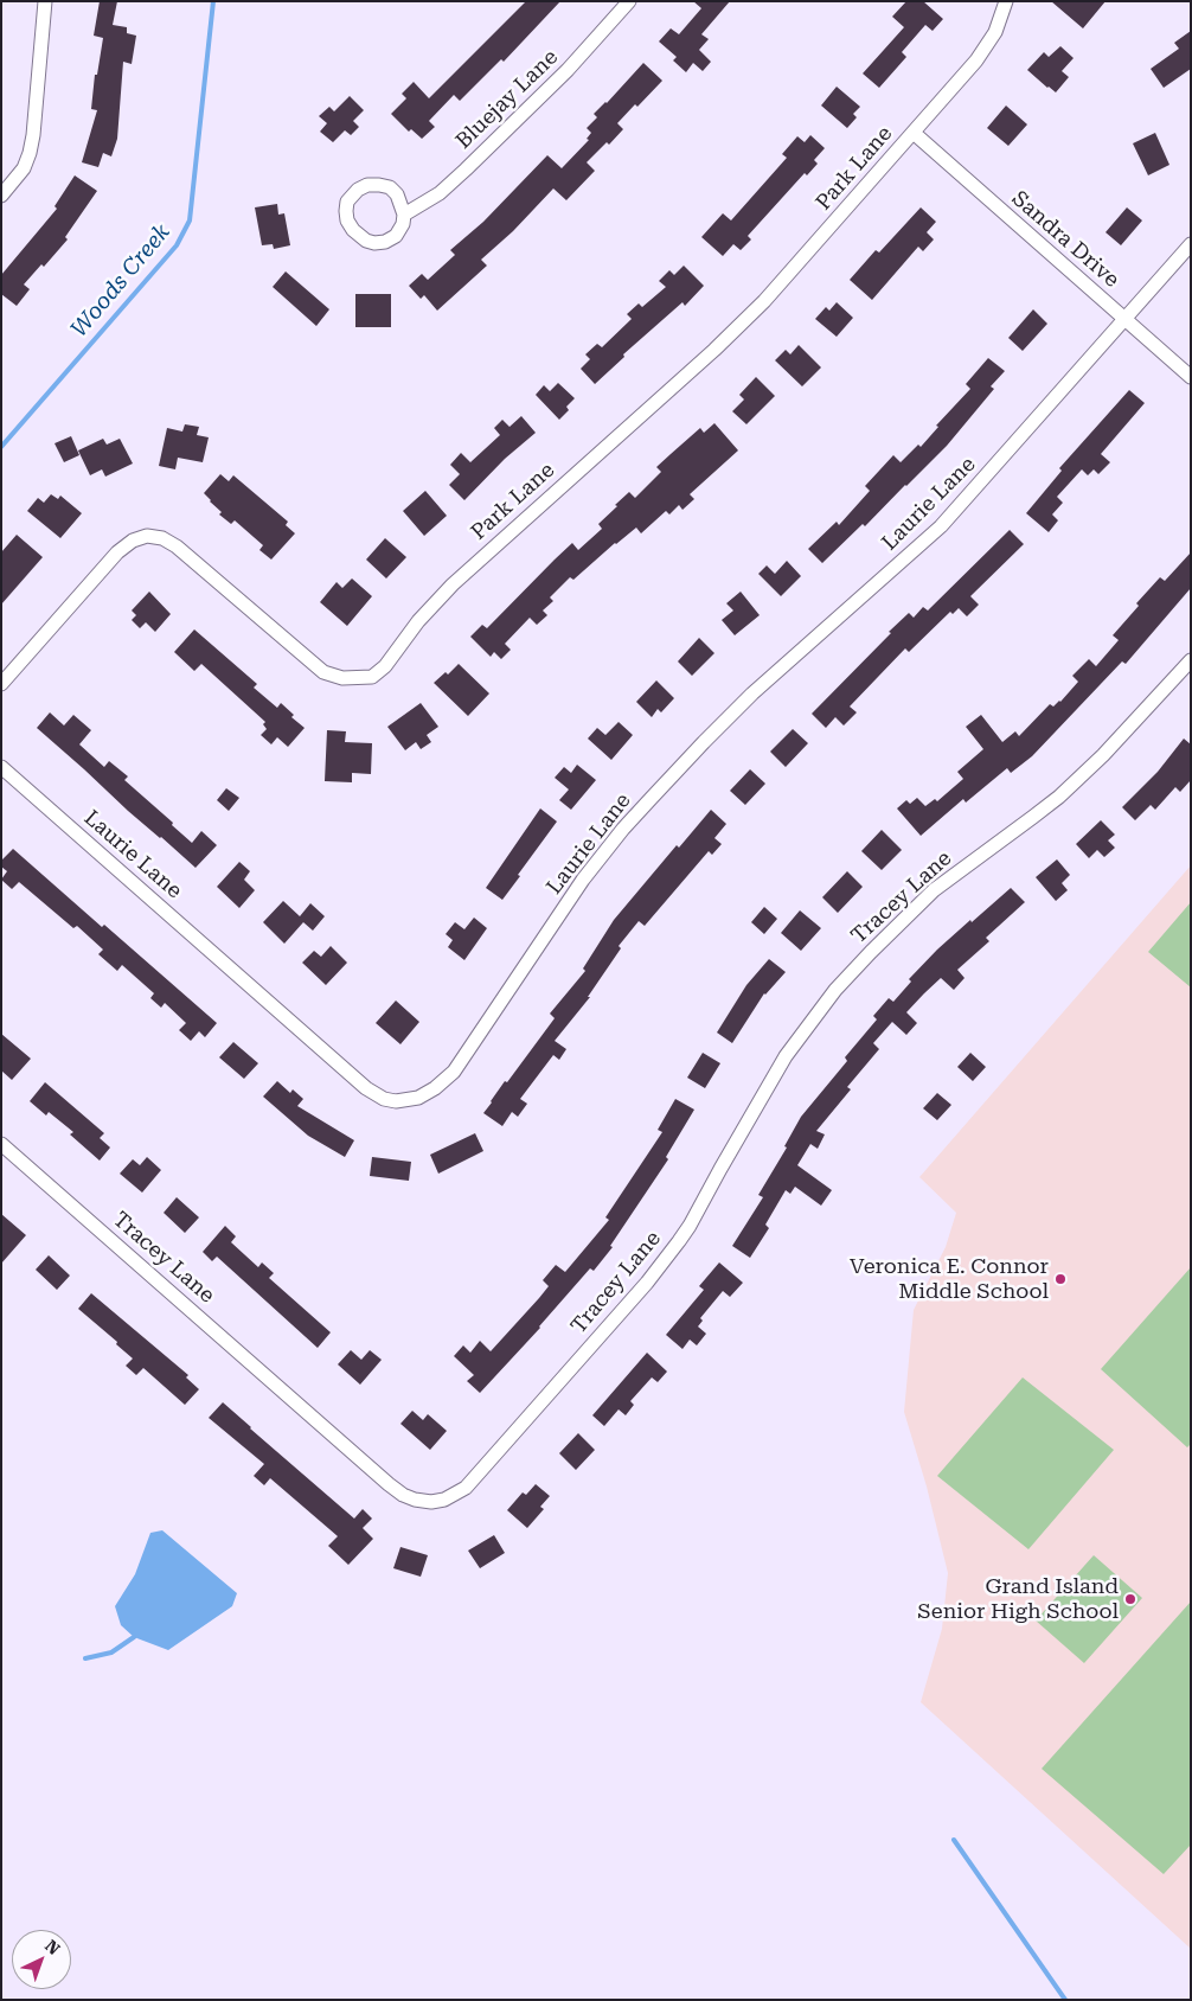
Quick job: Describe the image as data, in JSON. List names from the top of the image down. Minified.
{"streets":{"street":["Bluejay Lane","Park Lane","Sandra Drive","Laurie Lane","Tracey Lane"]},"crossings":[["Park Lane","Sandra Drive"],["Sandra Drive","Laurie Lane"]],"water":["Woods Creek"],"places":["Veronica E. Connor Middle School","Grand Island Senior High School"],"north":"top right"}
